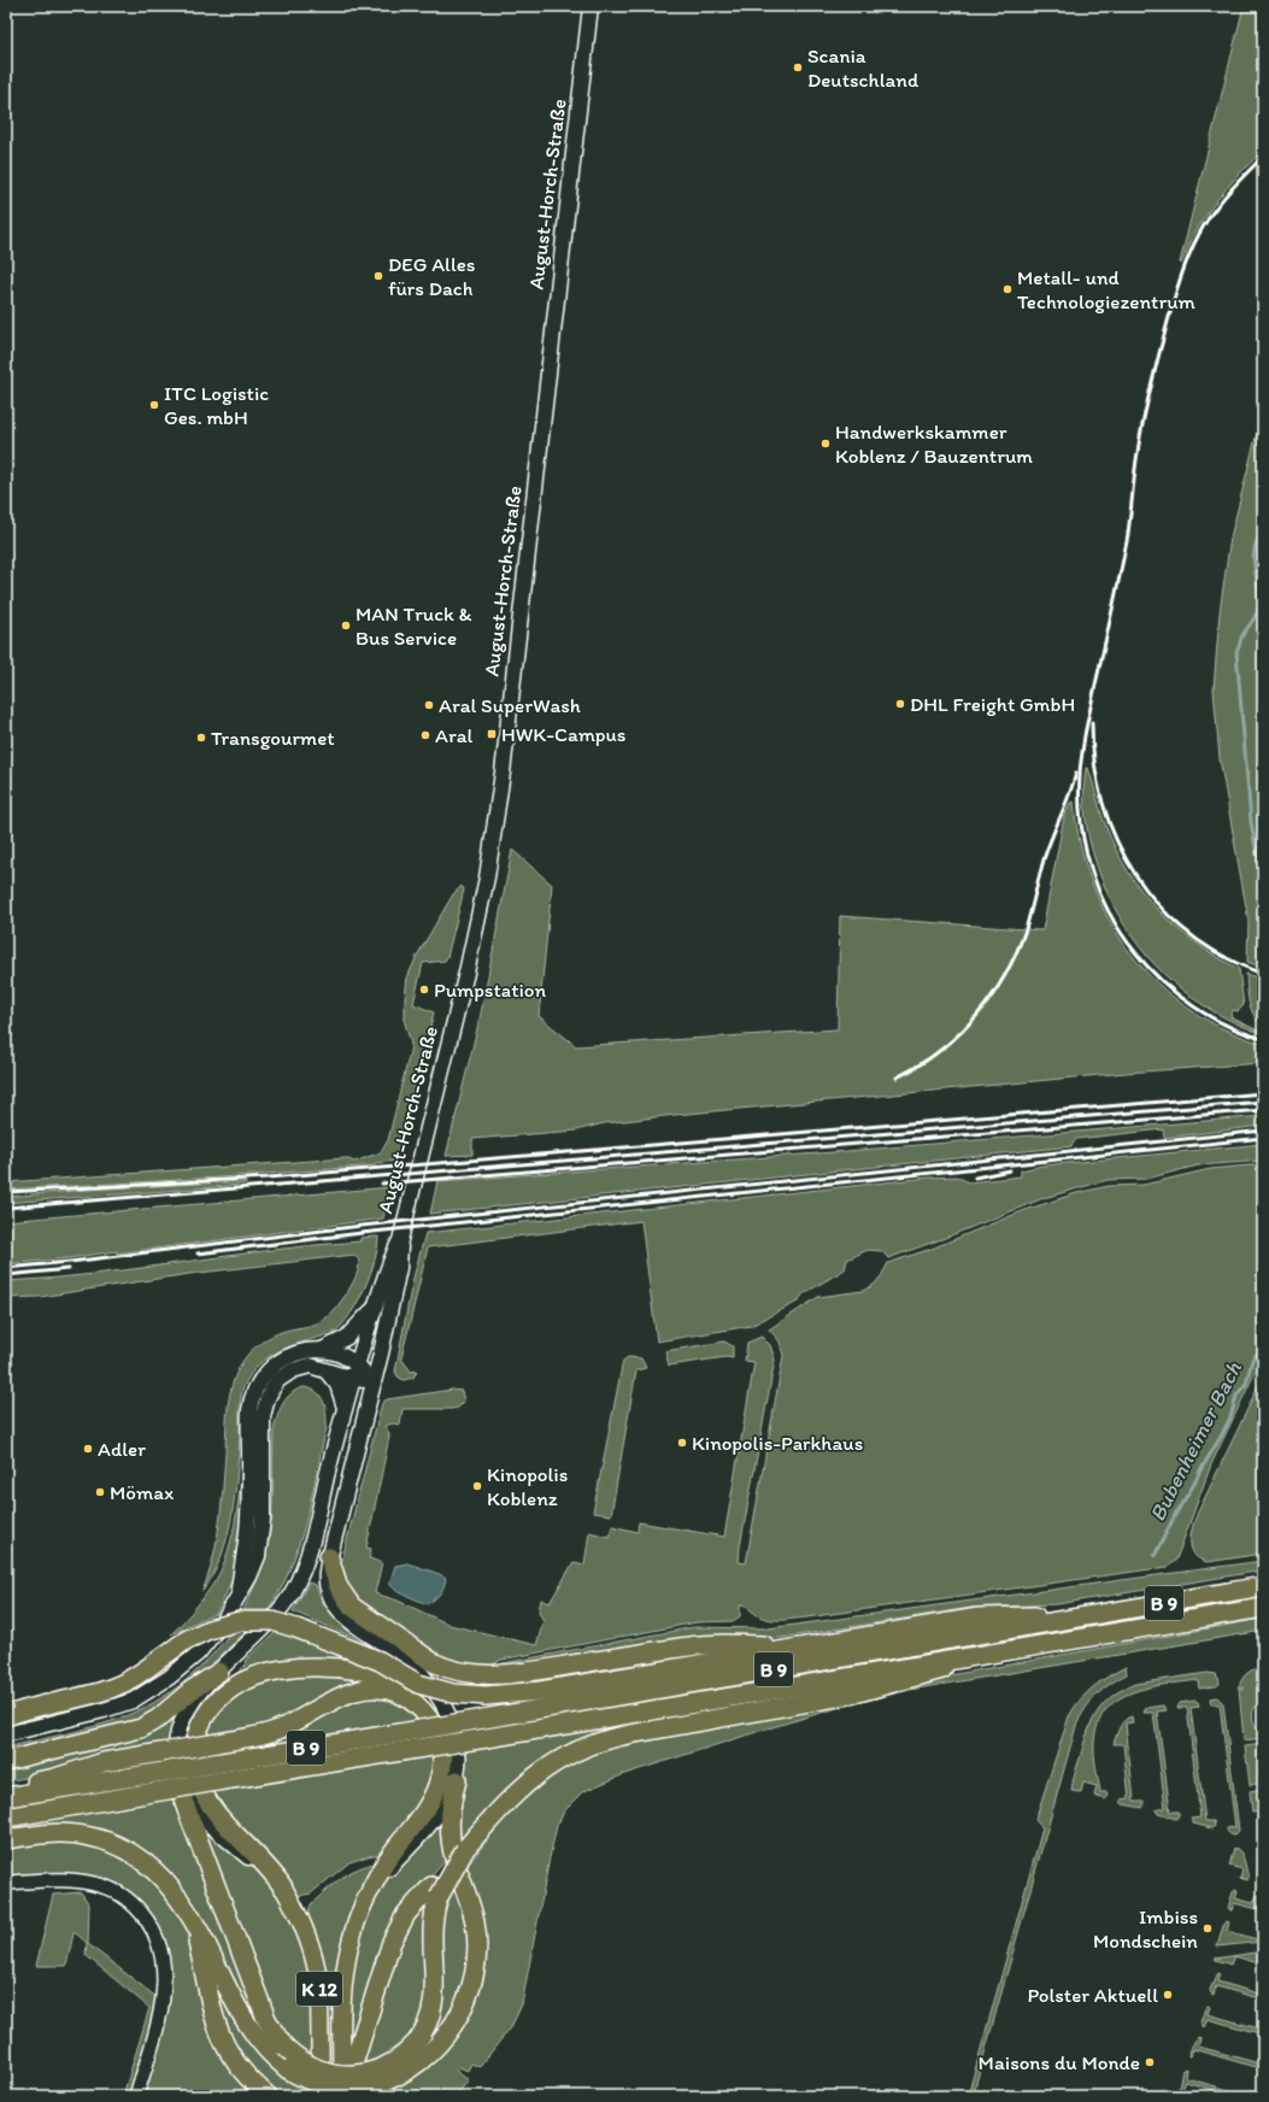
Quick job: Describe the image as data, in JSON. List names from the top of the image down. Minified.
{"streets":{"highway":["B 9"],"main road":["August-Horch-Straße","K 12"]},"crossings":[["August-Horch-Straße","B 9"]],"water":["Bubenheimer Bach"],"places":{"other":["Scania Deutschland","DEG Alles fürs Dach","Metall- und Technologiezentrum","ITC Logistic Ges. mbH","Handwerkskammer Koblenz / Bauzentrum","MAN Truck & Bus Service","DHL Freight GmbH","Aral SuperWash","Aral","Transgourmet","Pumpstation","Kinopolis-Parkhaus","Adler","Kinopolis Koblenz","Mömax","Imbiss Mondschein","Polster Aktuell","Maisons du Monde"],"transit":["HWK-Campus"]}}
